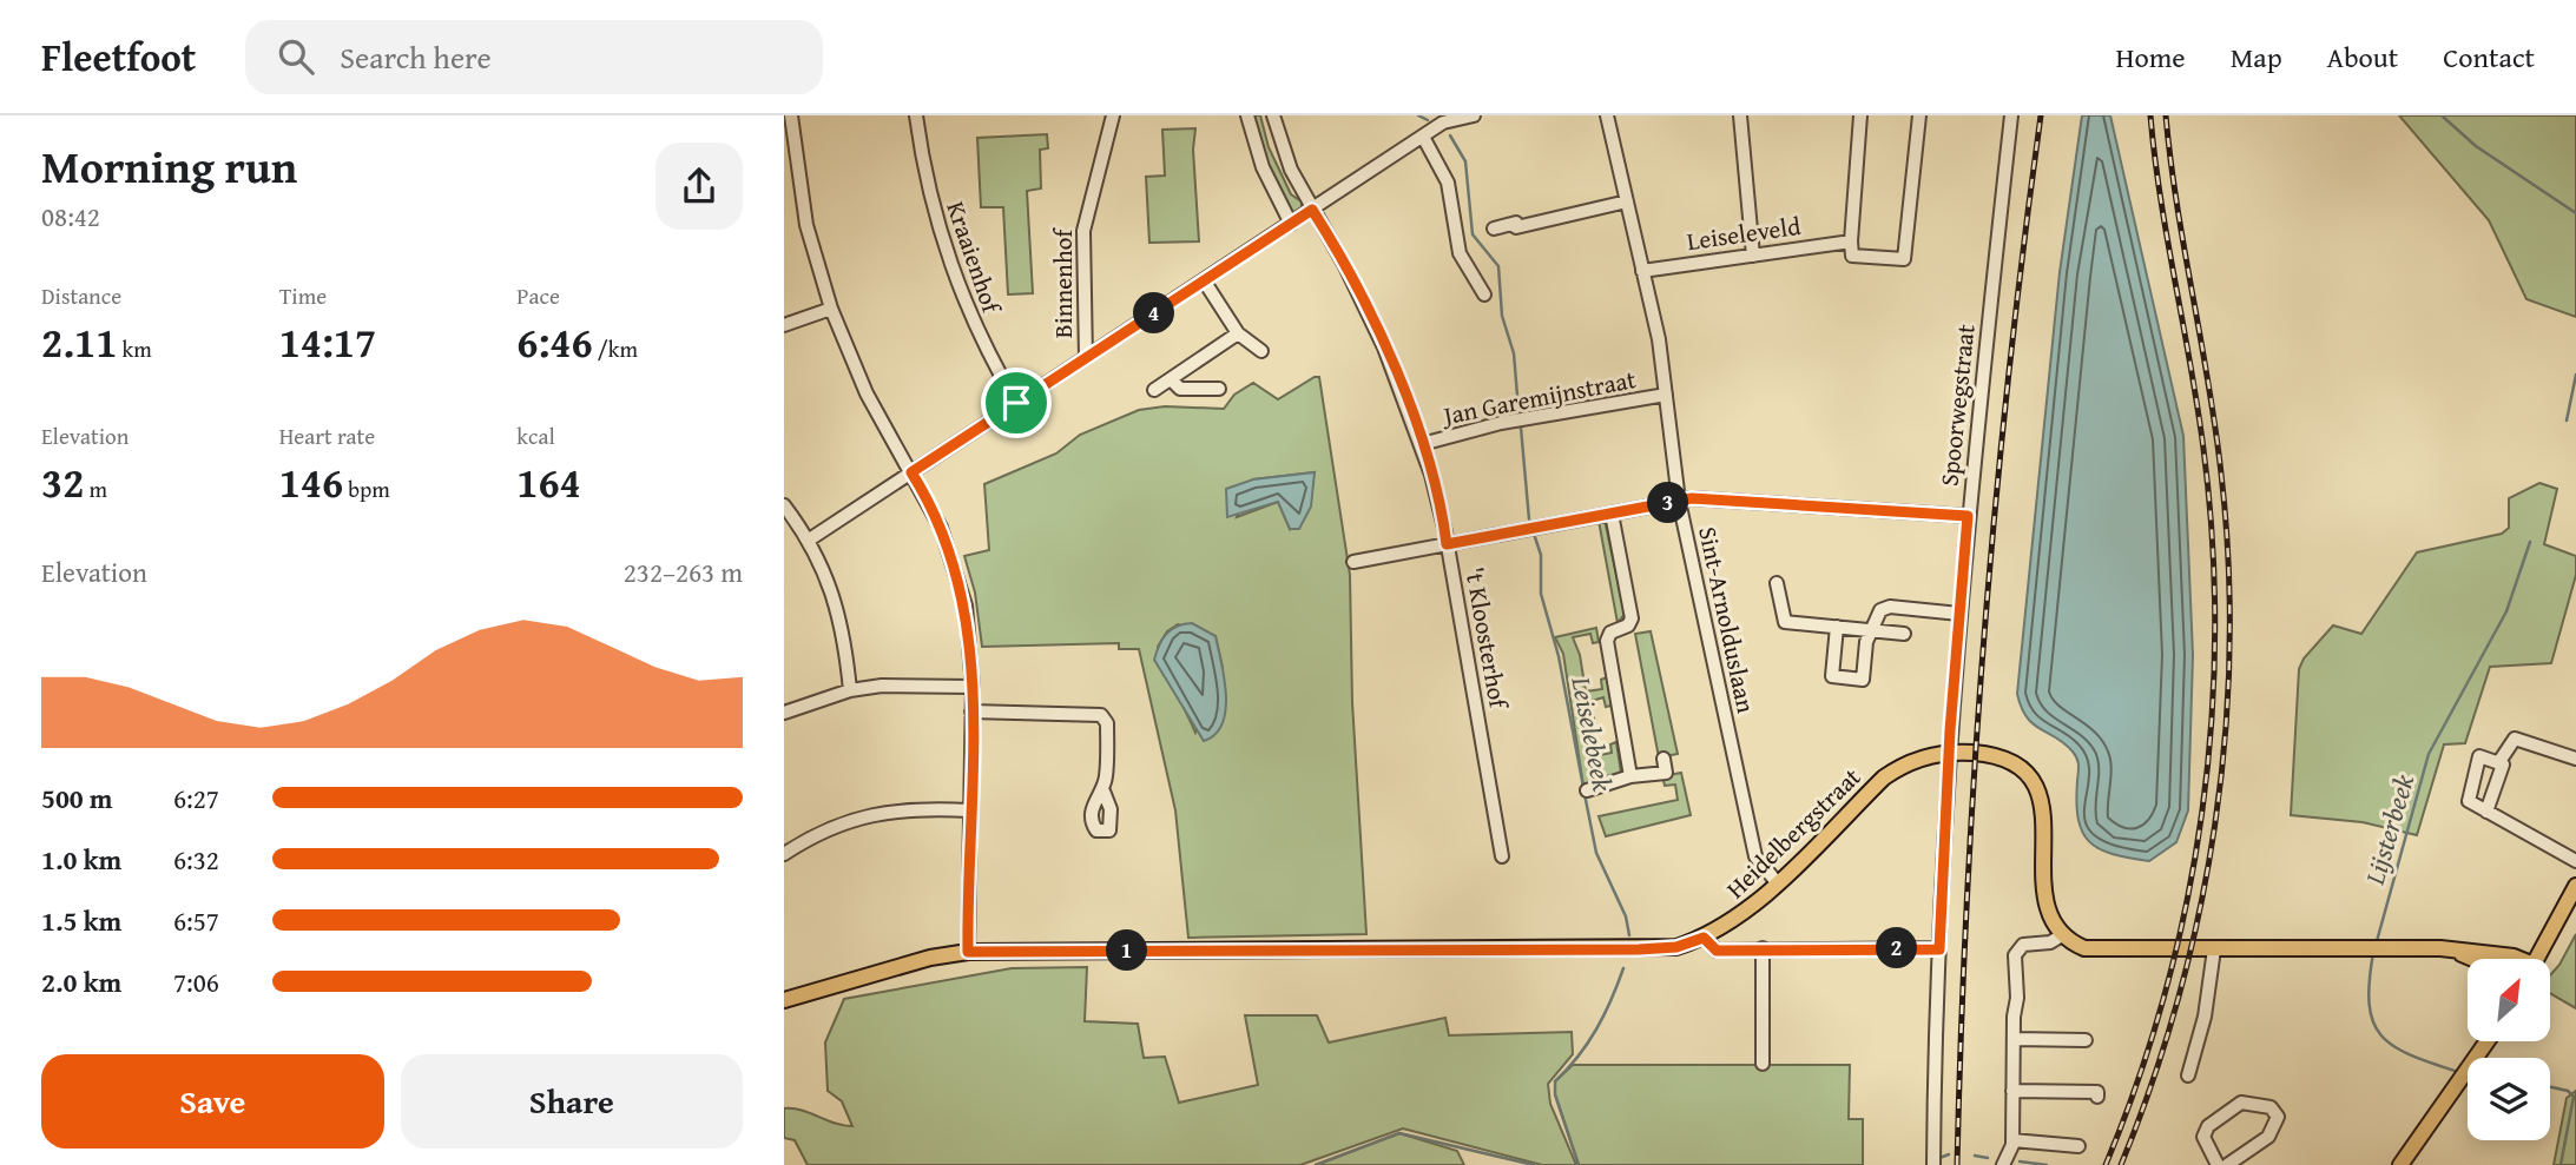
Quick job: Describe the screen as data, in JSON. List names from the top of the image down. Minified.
{"streets":{"main road":["Heidelbergstraat"],"street":["Leiseleveld","Kraaienhof","Binnenhof","Jan Garemijnstraat","Spoorwegstraat","Sint-Arnolduslaan","'t Kloosterhof"]},"crossings":[["Leiseleveld","Sint-Arnolduslaan"],["Jan Garemijnstraat","Sint-Arnolduslaan"],["Jan Garemijnstraat","'t Kloosterhof"],["Spoorwegstraat","Heidelbergstraat"],["Sint-Arnolduslaan","Heidelbergstraat"]],"water":["Leiselebeek","Lijsterbeek"],"north":"top right","page":{"header":"Fleetfoot","search":"Search here","nav":["Home","Map","About","Contact"],"heading":["Morning run","08:42"],"stats":[["Distance","2.11 km"],["Time","14:17"],["Pace","6:46 /km"],["Elevation","32 m"],["Heart rate","146 bpm"],["kcal","164"]],"pins":["4","3","2","1"],"chart":["Elevation","232–263 m"],"list":[{"name":"500 m","note":"6:27"},{"name":"1.0 km","note":"6:32"},{"name":"1.5 km","note":"6:57"},{"name":"2.0 km","note":"7:06"}],"buttons":["Save","Share"]}}
